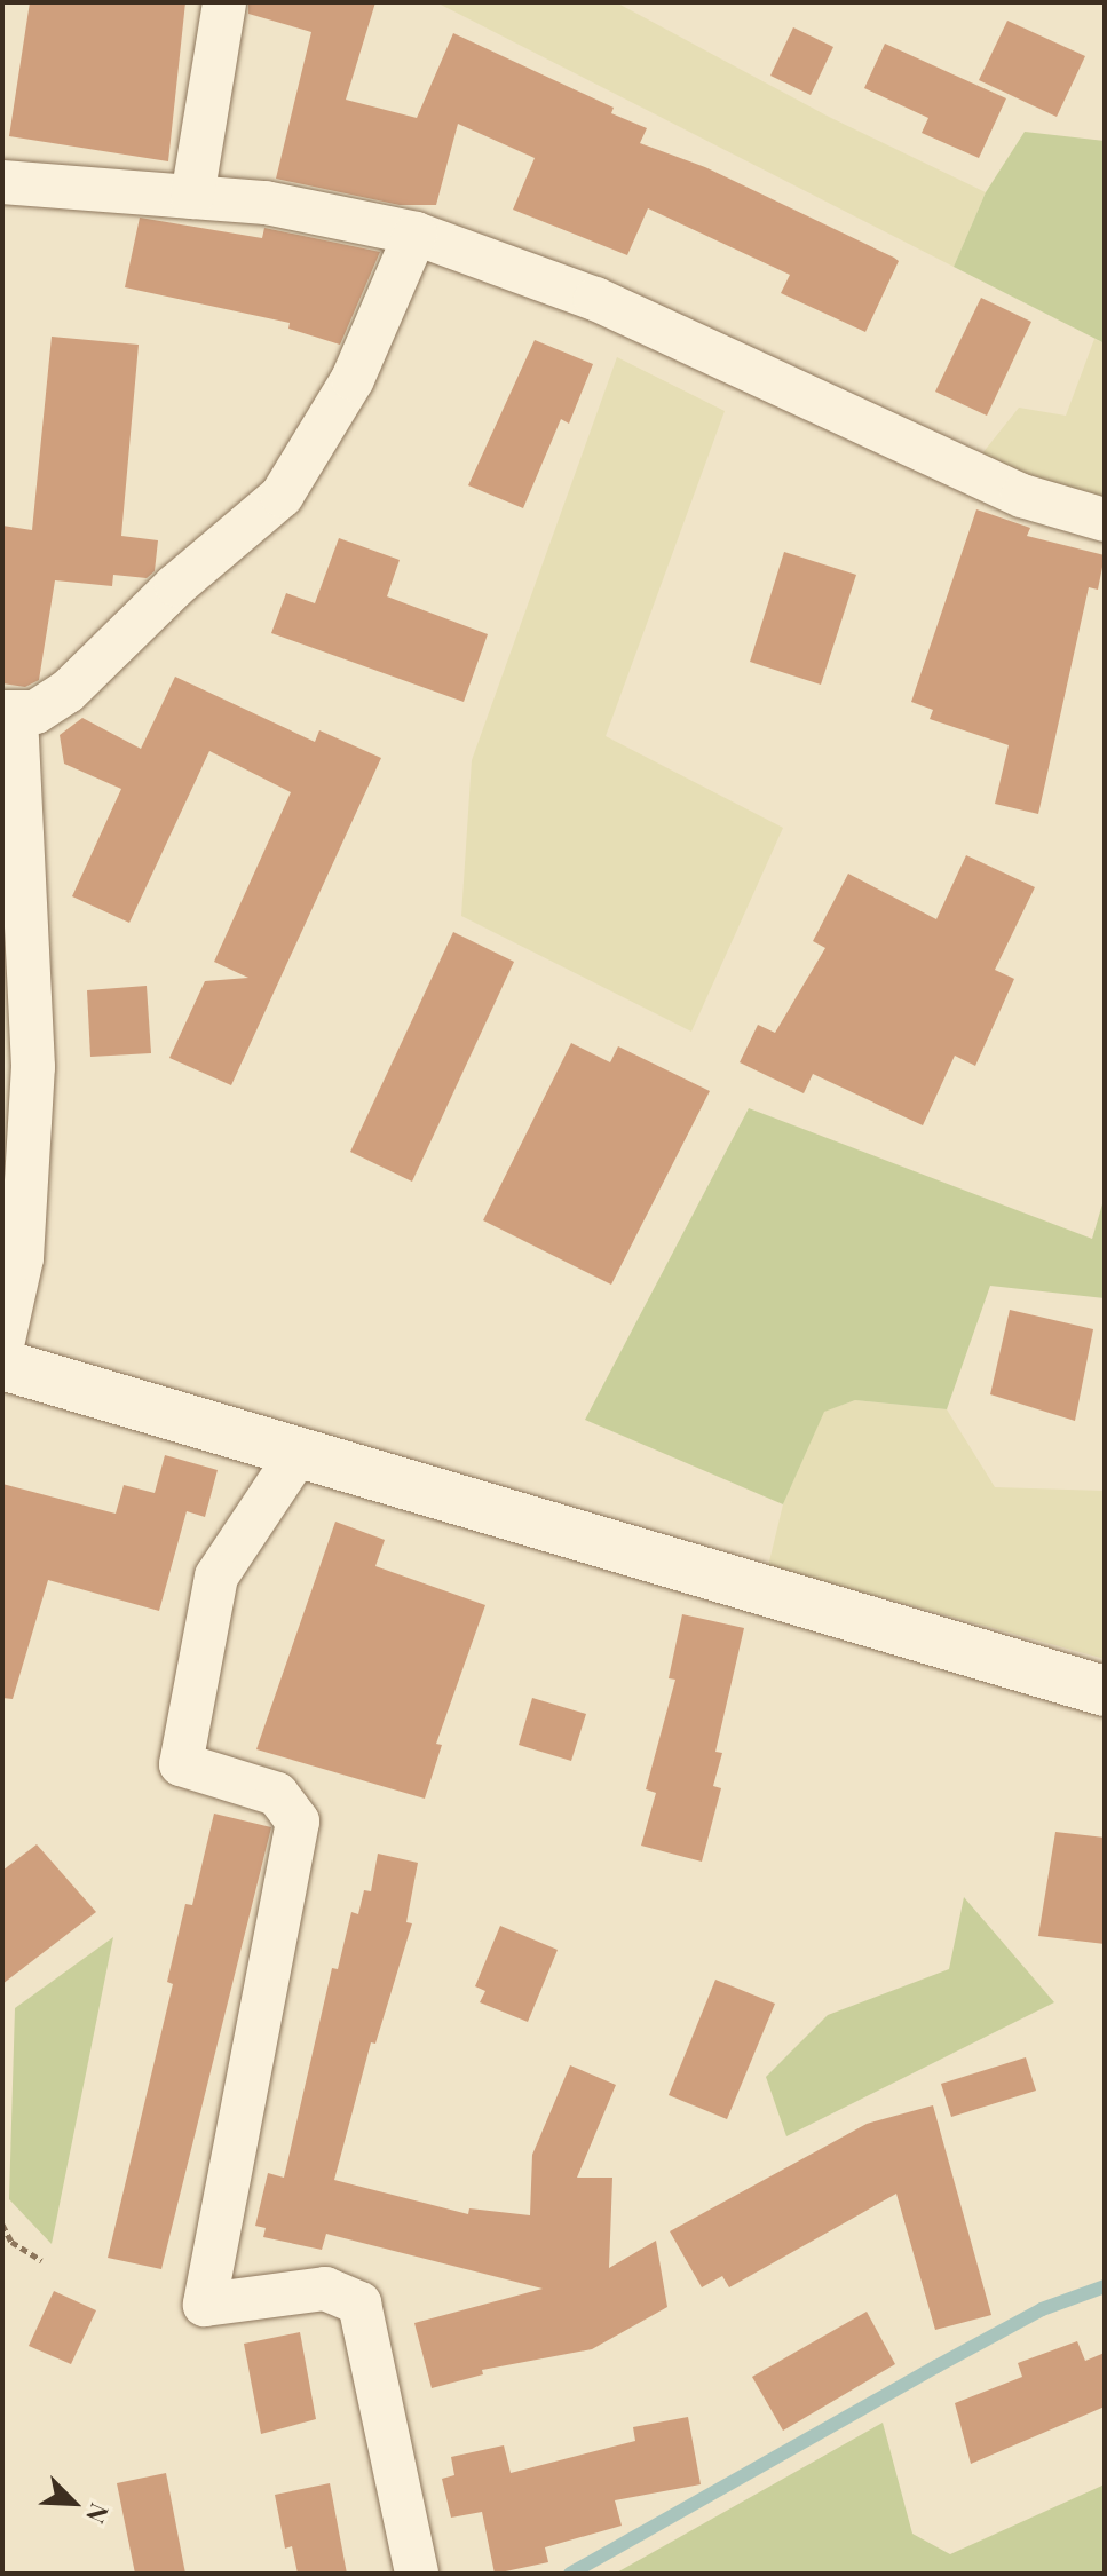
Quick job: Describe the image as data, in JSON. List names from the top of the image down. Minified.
{"north":"bottom right"}
